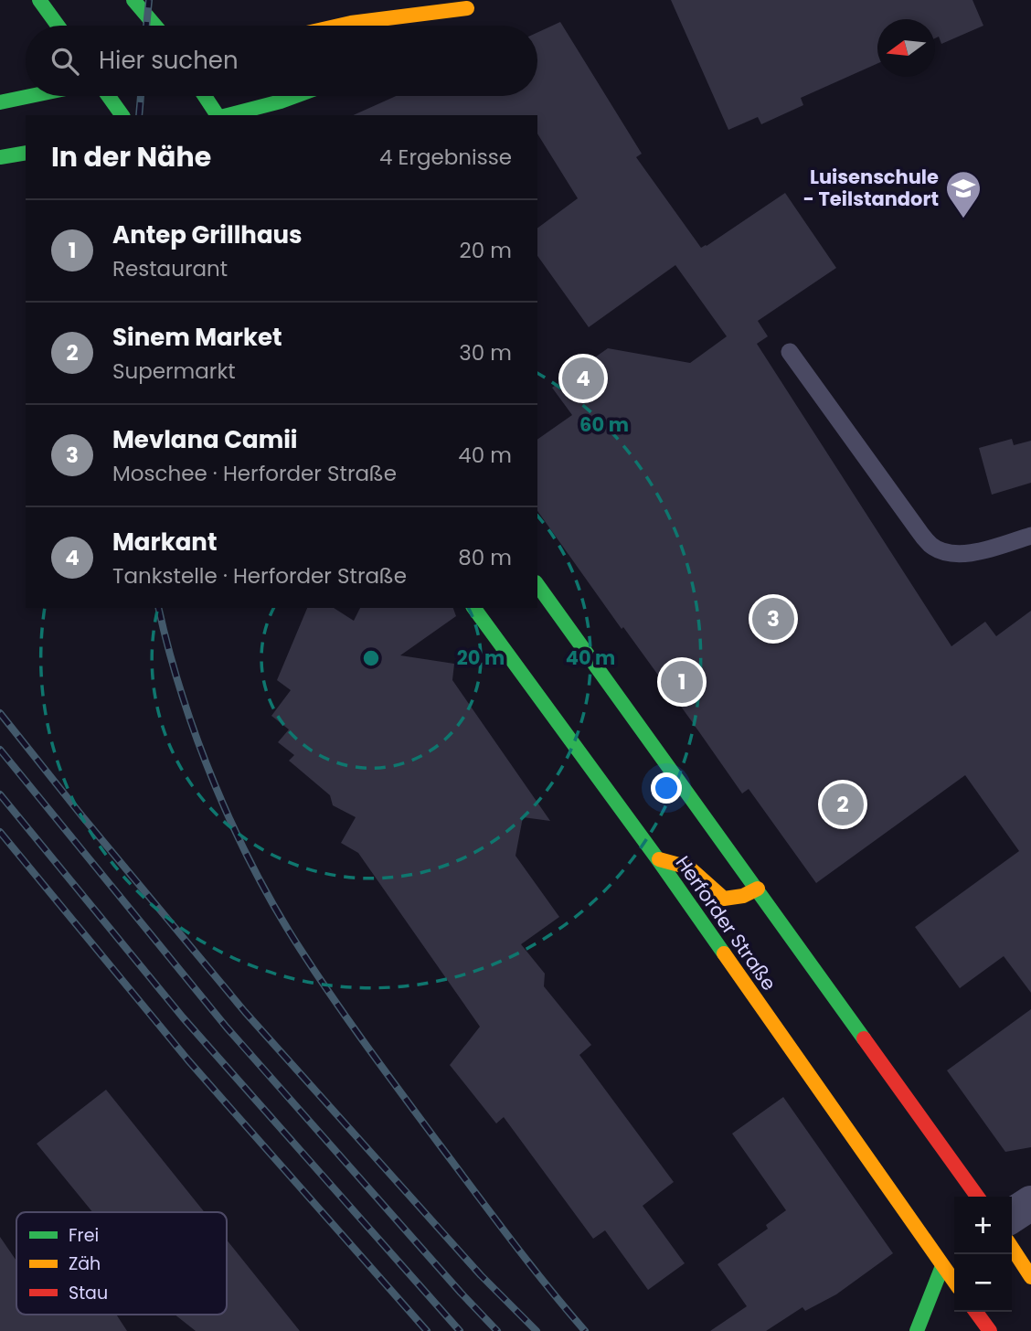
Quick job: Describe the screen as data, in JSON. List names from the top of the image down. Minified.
{"streets":{"street":["Herforder Straße"]},"places":{"school or university":["Luisenschule - Teilstandort"]},"legend":["Frei","Zäh","Stau"],"north":"left","page":{"search":"Hier suchen","heading":["In der Nähe","4 Ergebnisse"],"list":[{"mark":"1","name":"Antep Grillhaus","note":"Restaurant","value":"20 m"},{"mark":"2","name":"Sinem Market","note":"Supermarkt","value":"30 m"},{"mark":"3","name":"Mevlana Camii","note":"Moschee · Herforder Straße","value":"40 m"},{"mark":"4","name":"Markant","note":"Tankstelle · Herforder Straße","value":"80 m"}],"pins":["4","3","1","2"],"map_buttons":["+","−"]},"rings":["60 m","20 m","40 m"]}
